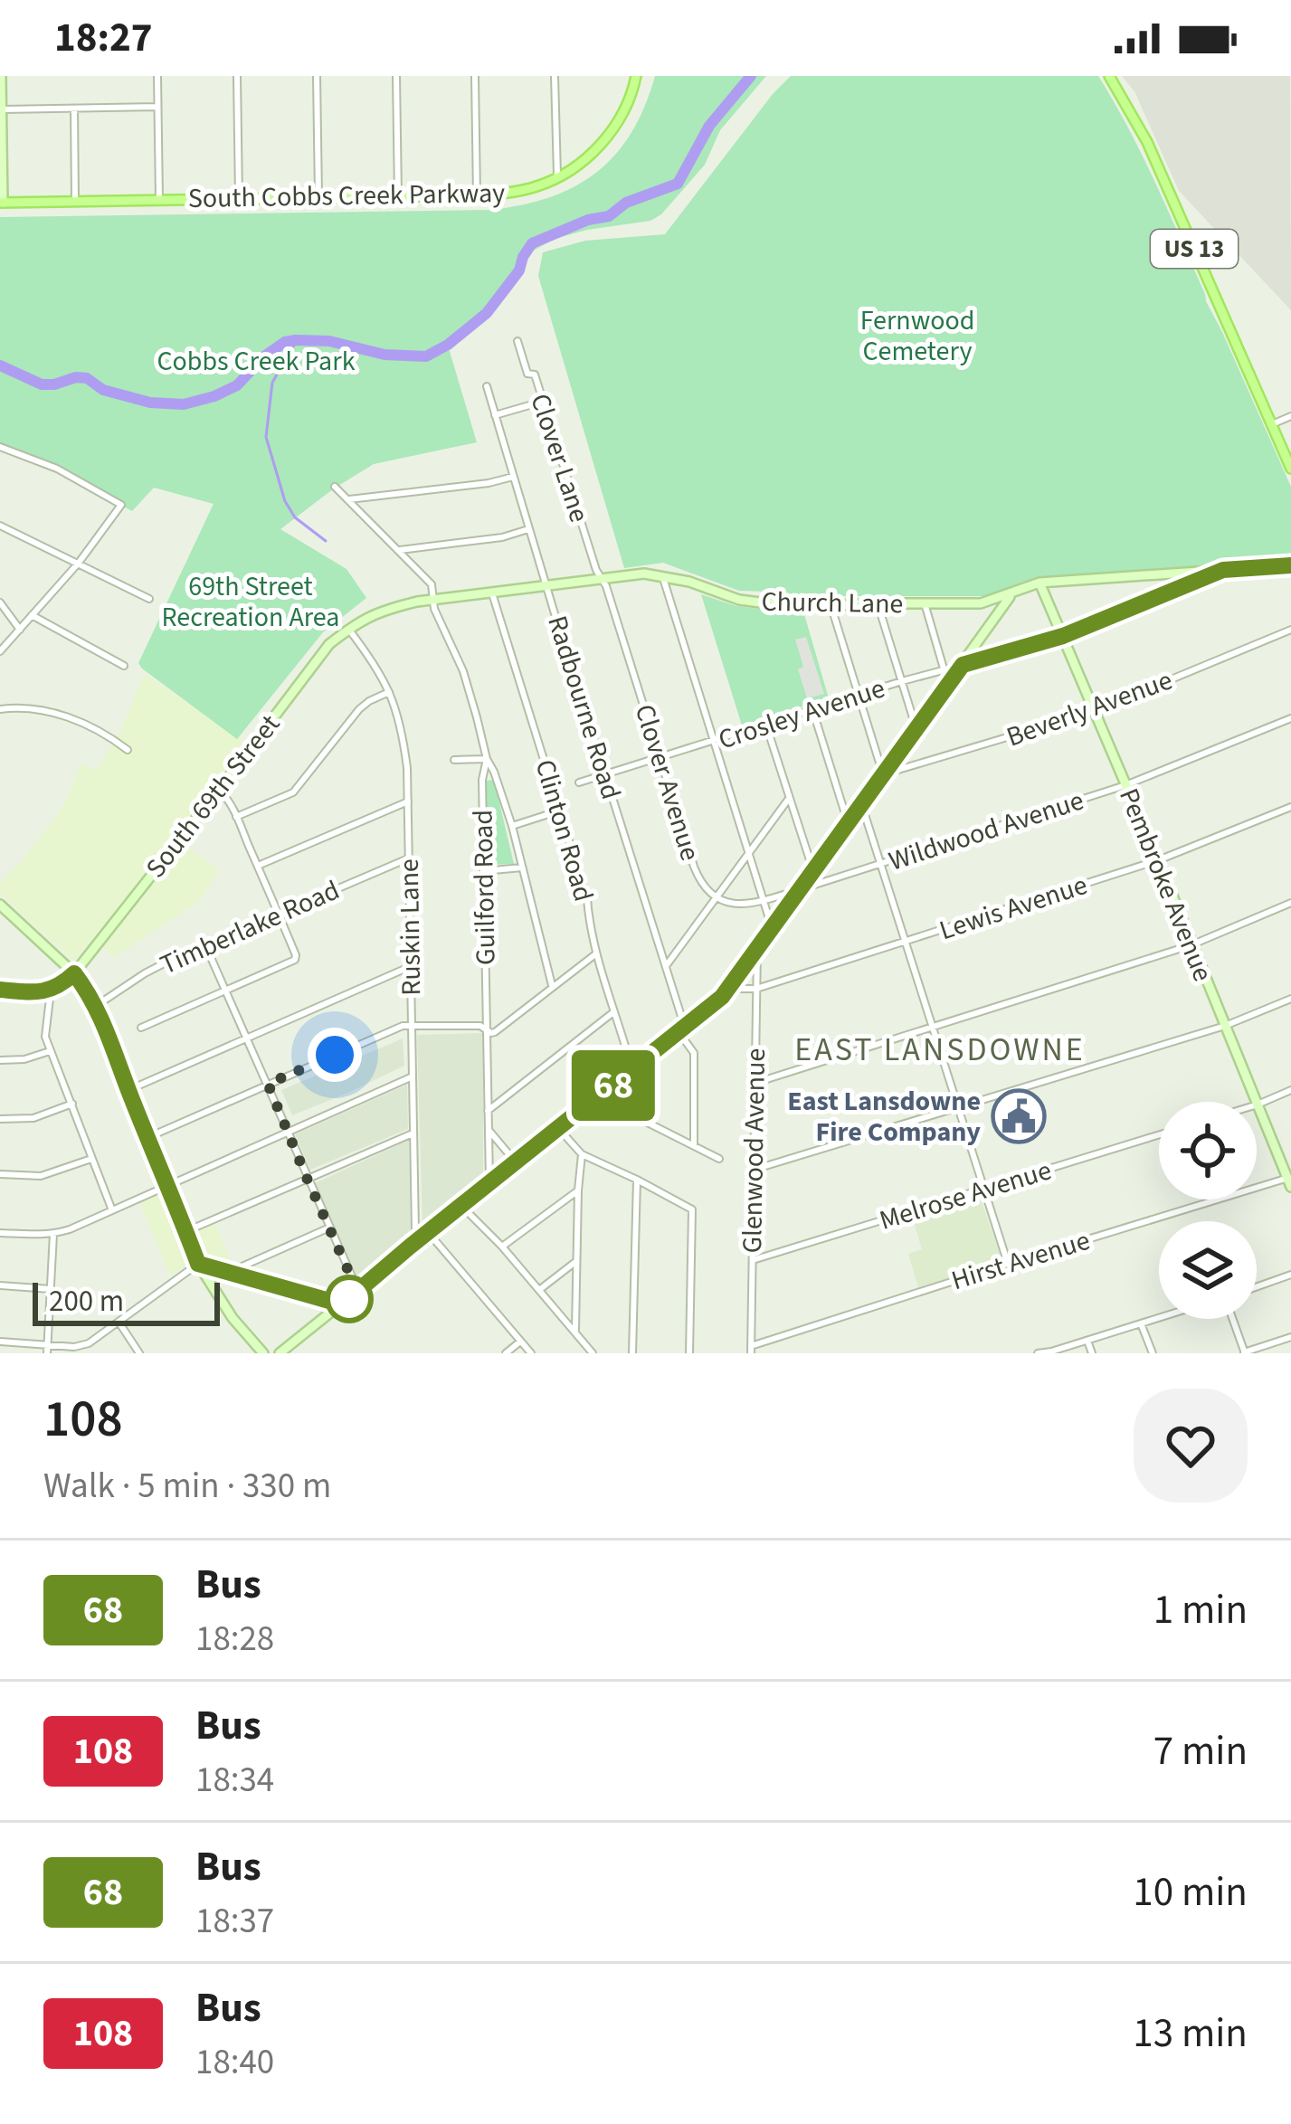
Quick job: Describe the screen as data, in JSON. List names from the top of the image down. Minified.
{"streets":{"main road":["South Cobbs Creek Parkway","US 13"],"street":["Clover Lane","Church Lane","Radbourne Road","Beverly Avenue","Crosley Avenue","Clover Avenue","South 69th Street","Clinton Road","Wildwood Avenue","Pembroke Avenue","Guilford Road","Lewis Avenue","Timberlake Road","Ruskin Lane","Glenwood Avenue","Melrose Avenue","Hirst Avenue"]},"crossings":[["Clover Lane","Church Lane"],["Clover Lane","Clover Avenue"],["Church Lane","Radbourne Road"],["Church Lane","Clover Avenue"],["Church Lane","South 69th Street"],["Church Lane","Clinton Road"],["Church Lane","Pembroke Avenue"],["Church Lane","Guilford Road"],["Radbourne Road","Crosley Avenue"],["Beverly Avenue","Pembroke Avenue"],["Crosley Avenue","Clover Avenue"],["South 69th Street","Guilford Road"],["South 69th Street","Ruskin Lane"],["Wildwood Avenue","Pembroke Avenue"],["Pembroke Avenue","Lewis Avenue"],["Pembroke Avenue","Hirst Avenue"],["Lewis Avenue","Glenwood Avenue"],["Timberlake Road","Ruskin Lane"],["Glenwood Avenue","Melrose Avenue"],["Glenwood Avenue","Hirst Avenue"]],"districts":["EAST LANSDOWNE"],"parks":["Fernwood Cemetery","Cobbs Creek Park","69th Street Recreation Area"],"places":{"public building":["East Lansdowne Fire Company"]},"lines":["bus line 68"],"scale_bar":"200 m","page":{"status":"18:27","on_map":"68","scale":"200 m","heading":["108","Walk · 5 min · 330 m"],"list":[{"mark":"68","name":"Bus","note":"18:28","value":"1 min"},{"mark":"108","name":"Bus","note":"18:34","value":"7 min"},{"mark":"68","name":"Bus","note":"18:37","value":"10 min"},{"mark":"108","name":"Bus","note":"18:40","value":"13 min"}]}}
